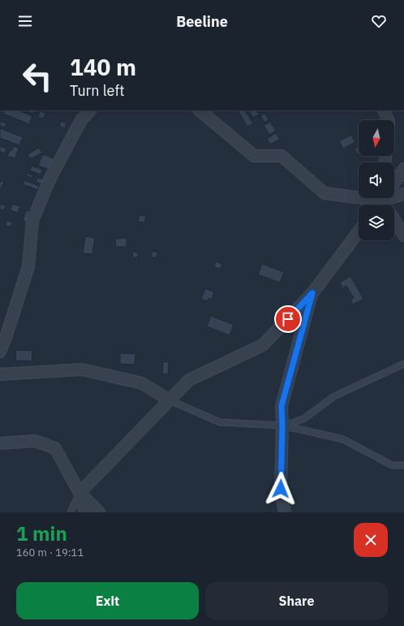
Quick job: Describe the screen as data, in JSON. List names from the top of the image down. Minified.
{"north":"bottom","page":{"header":"Beeline","turn":["140 m","Turn left"],"heading":["1 min","160 m · 19:11"],"buttons":["Exit","Share"]}}
